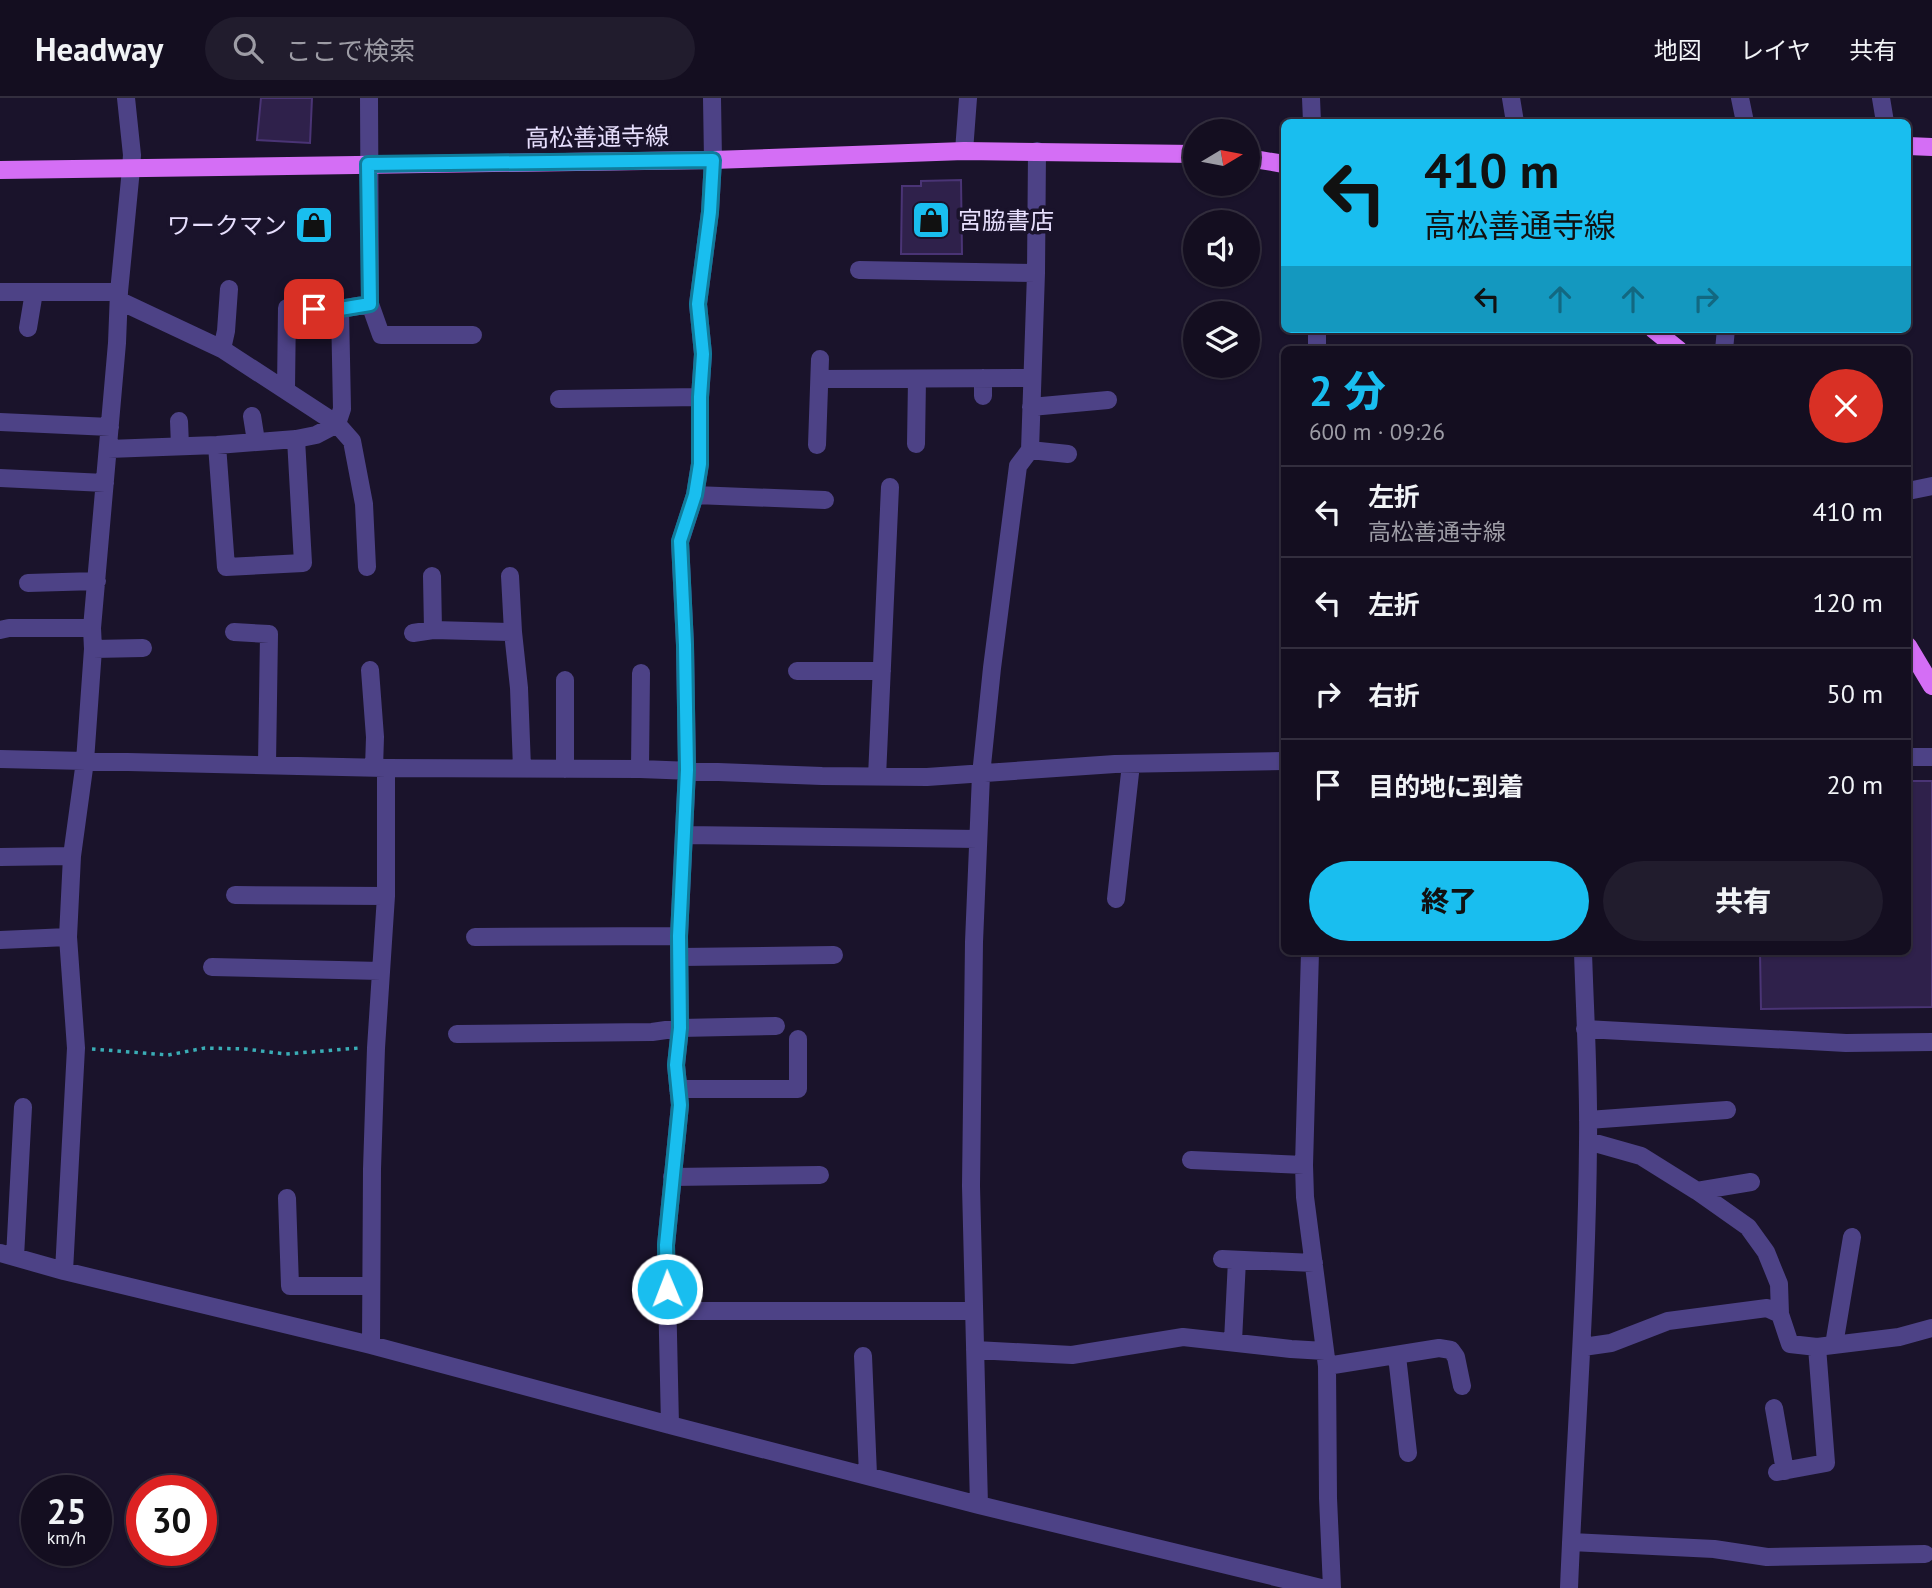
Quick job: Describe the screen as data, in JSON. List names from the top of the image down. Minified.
{"streets":{"main road":["高松善通寺線"]},"places":{"shop":["宮脇書店","ワークマン"]},"north":"right","page":{"header":"Headway","search":"ここで検索","nav":["地図","レイヤ","共有"],"turn":["410 m","高松善通寺線"],"heading":["2 分","600 m · 09:26"],"list":[{"name":"左折","note":"高松善通寺線","value":"410 m"},{"name":"左折","value":"120 m"},{"name":"右折","value":"50 m"},{"name":"目的地に到着","value":"20 m"}],"buttons":["終了","共有"],"speed":"25 km/h","limit":"30"}}
